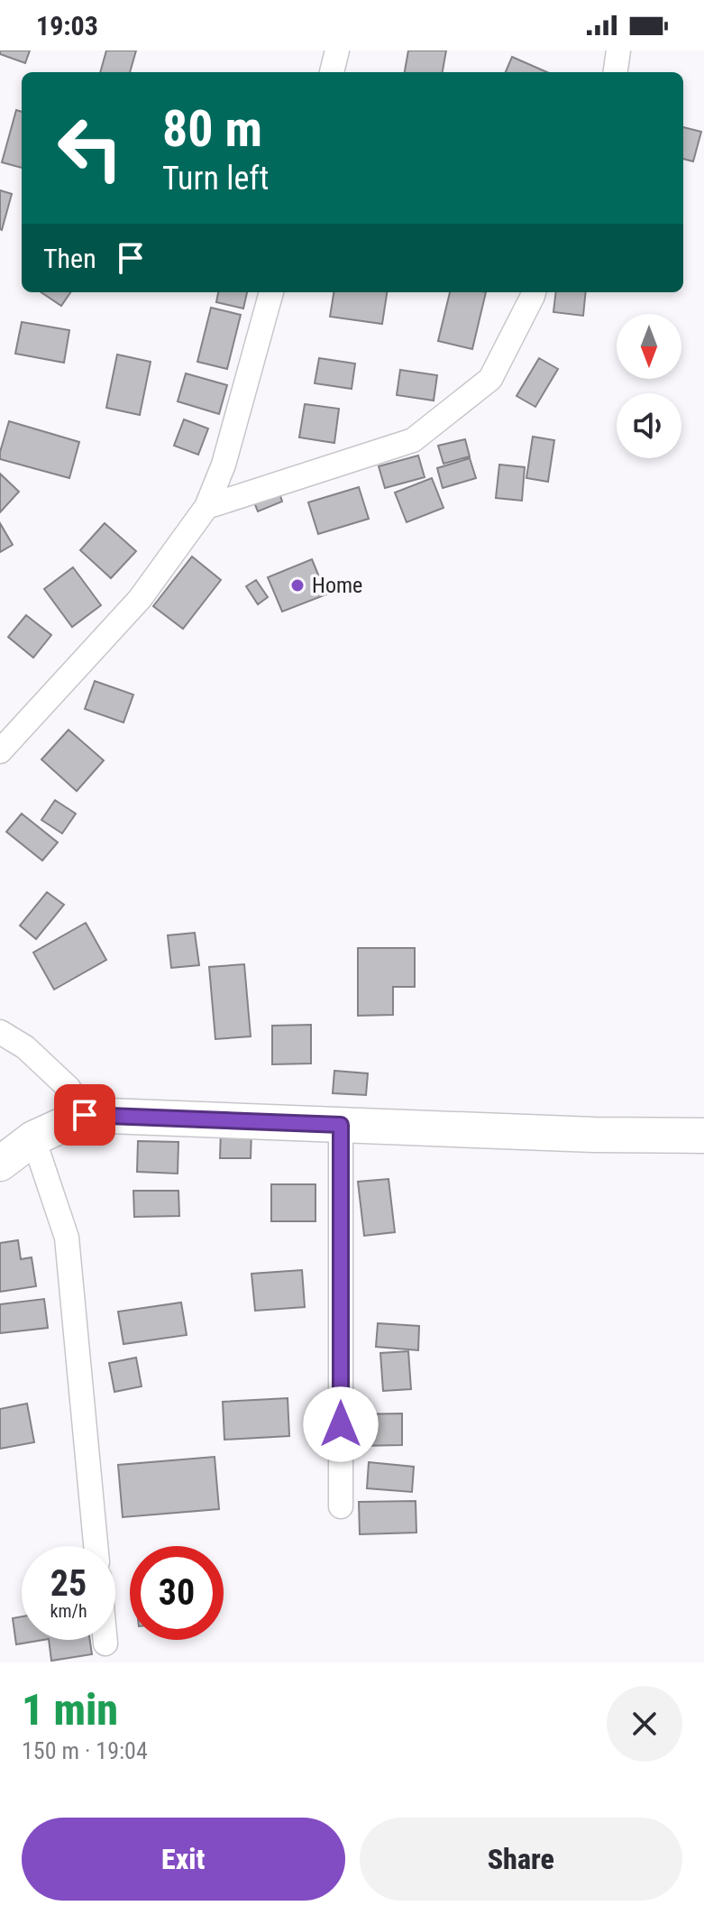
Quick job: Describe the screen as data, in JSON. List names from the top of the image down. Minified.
{"places":["Home"],"north":"bottom","page":{"status":"19:03","turn":["80 m","Turn left"],"then":"Then","speed":"25 km/h","limit":"30","heading":["1 min","150 m · 19:04"],"buttons":["Exit","Share"]}}
